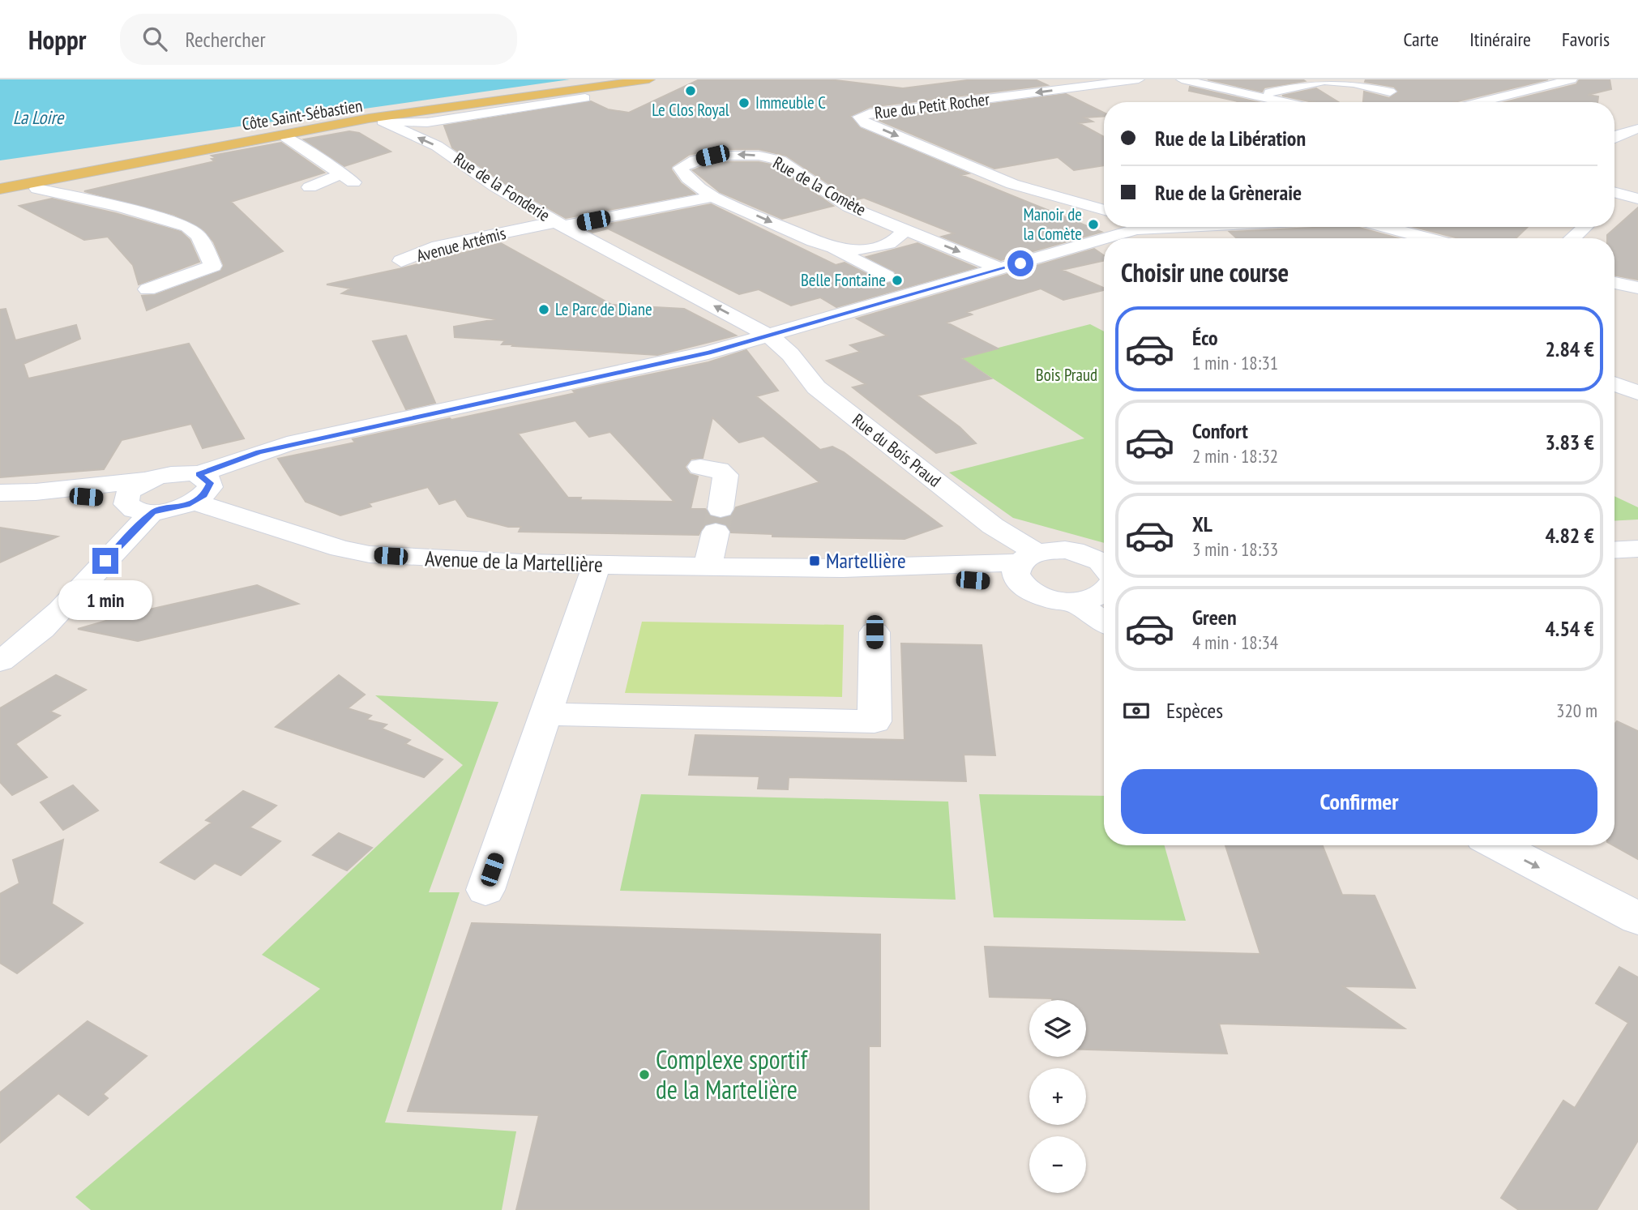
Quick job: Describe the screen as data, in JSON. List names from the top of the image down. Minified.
{"streets":{"main road":["Côte Saint-Sébastien"],"street":["Rue du Petit Rocher","Rue de la Comète","Rue de la Fonderie","Avenue Artémis","Rue du Bois Praud","Avenue de la Martellière"]},"crossings":[["Côte Saint-Sébastien","Rue de la Fonderie"],["Rue de la Fonderie","Avenue Artémis"],["Rue de la Fonderie","Rue du Bois Praud"],["Rue du Bois Praud","Avenue de la Martellière"]],"one_way":["Rue de la Fonderie"],"water":["La Loire"],"parks":["Bois Praud"],"places":{"other":["Le Clos Royal","Immeuble C","Manoir de la Comète","Belle Fontaine","Le Parc de Diane","Complexe sportif de la Martelière"],"transit":["Martellière"]},"page":{"header":"Hoppr","search":"Rechercher","nav":["Carte","Itinéraire","Favoris"],"banner":["Rue de la Libération","Rue de la Grèneraie"],"heading":"Choisir une course","list":[{"name":"Éco","note":"1 min · 18:31","value":"2.84 €"},{"name":"Confort","note":"2 min · 18:32","value":"3.83 €"},{"name":"XL","note":"3 min · 18:33","value":"4.82 €"},{"name":"Green","note":"4 min · 18:34","value":"4.54 €"}],"bubble":"1 min","pay":["Espèces","320 m"],"buttons":"Confirmer","map_buttons":["+","−"]}}
